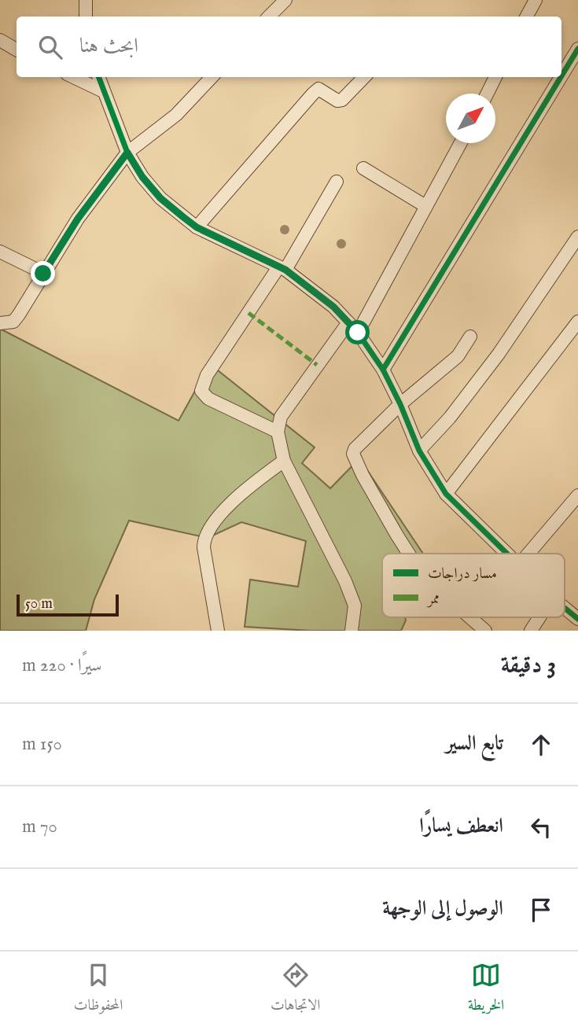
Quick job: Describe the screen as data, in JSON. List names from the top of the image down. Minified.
{"legend":["مسار دراجات","ممر"],"scale_bar":"50 m","north":"top right","page":{"search":"ابحث هنا","scale":"50 m","heading":["3 دقيقة","سيرًا · 220 m"],"list":[["تابع السير","150 m"],["انعطف يسارًا","70 m"],"الوصول إلى الوجهة"],"nav":["الخريطة","الاتجاهات","المحفوظات"]}}
